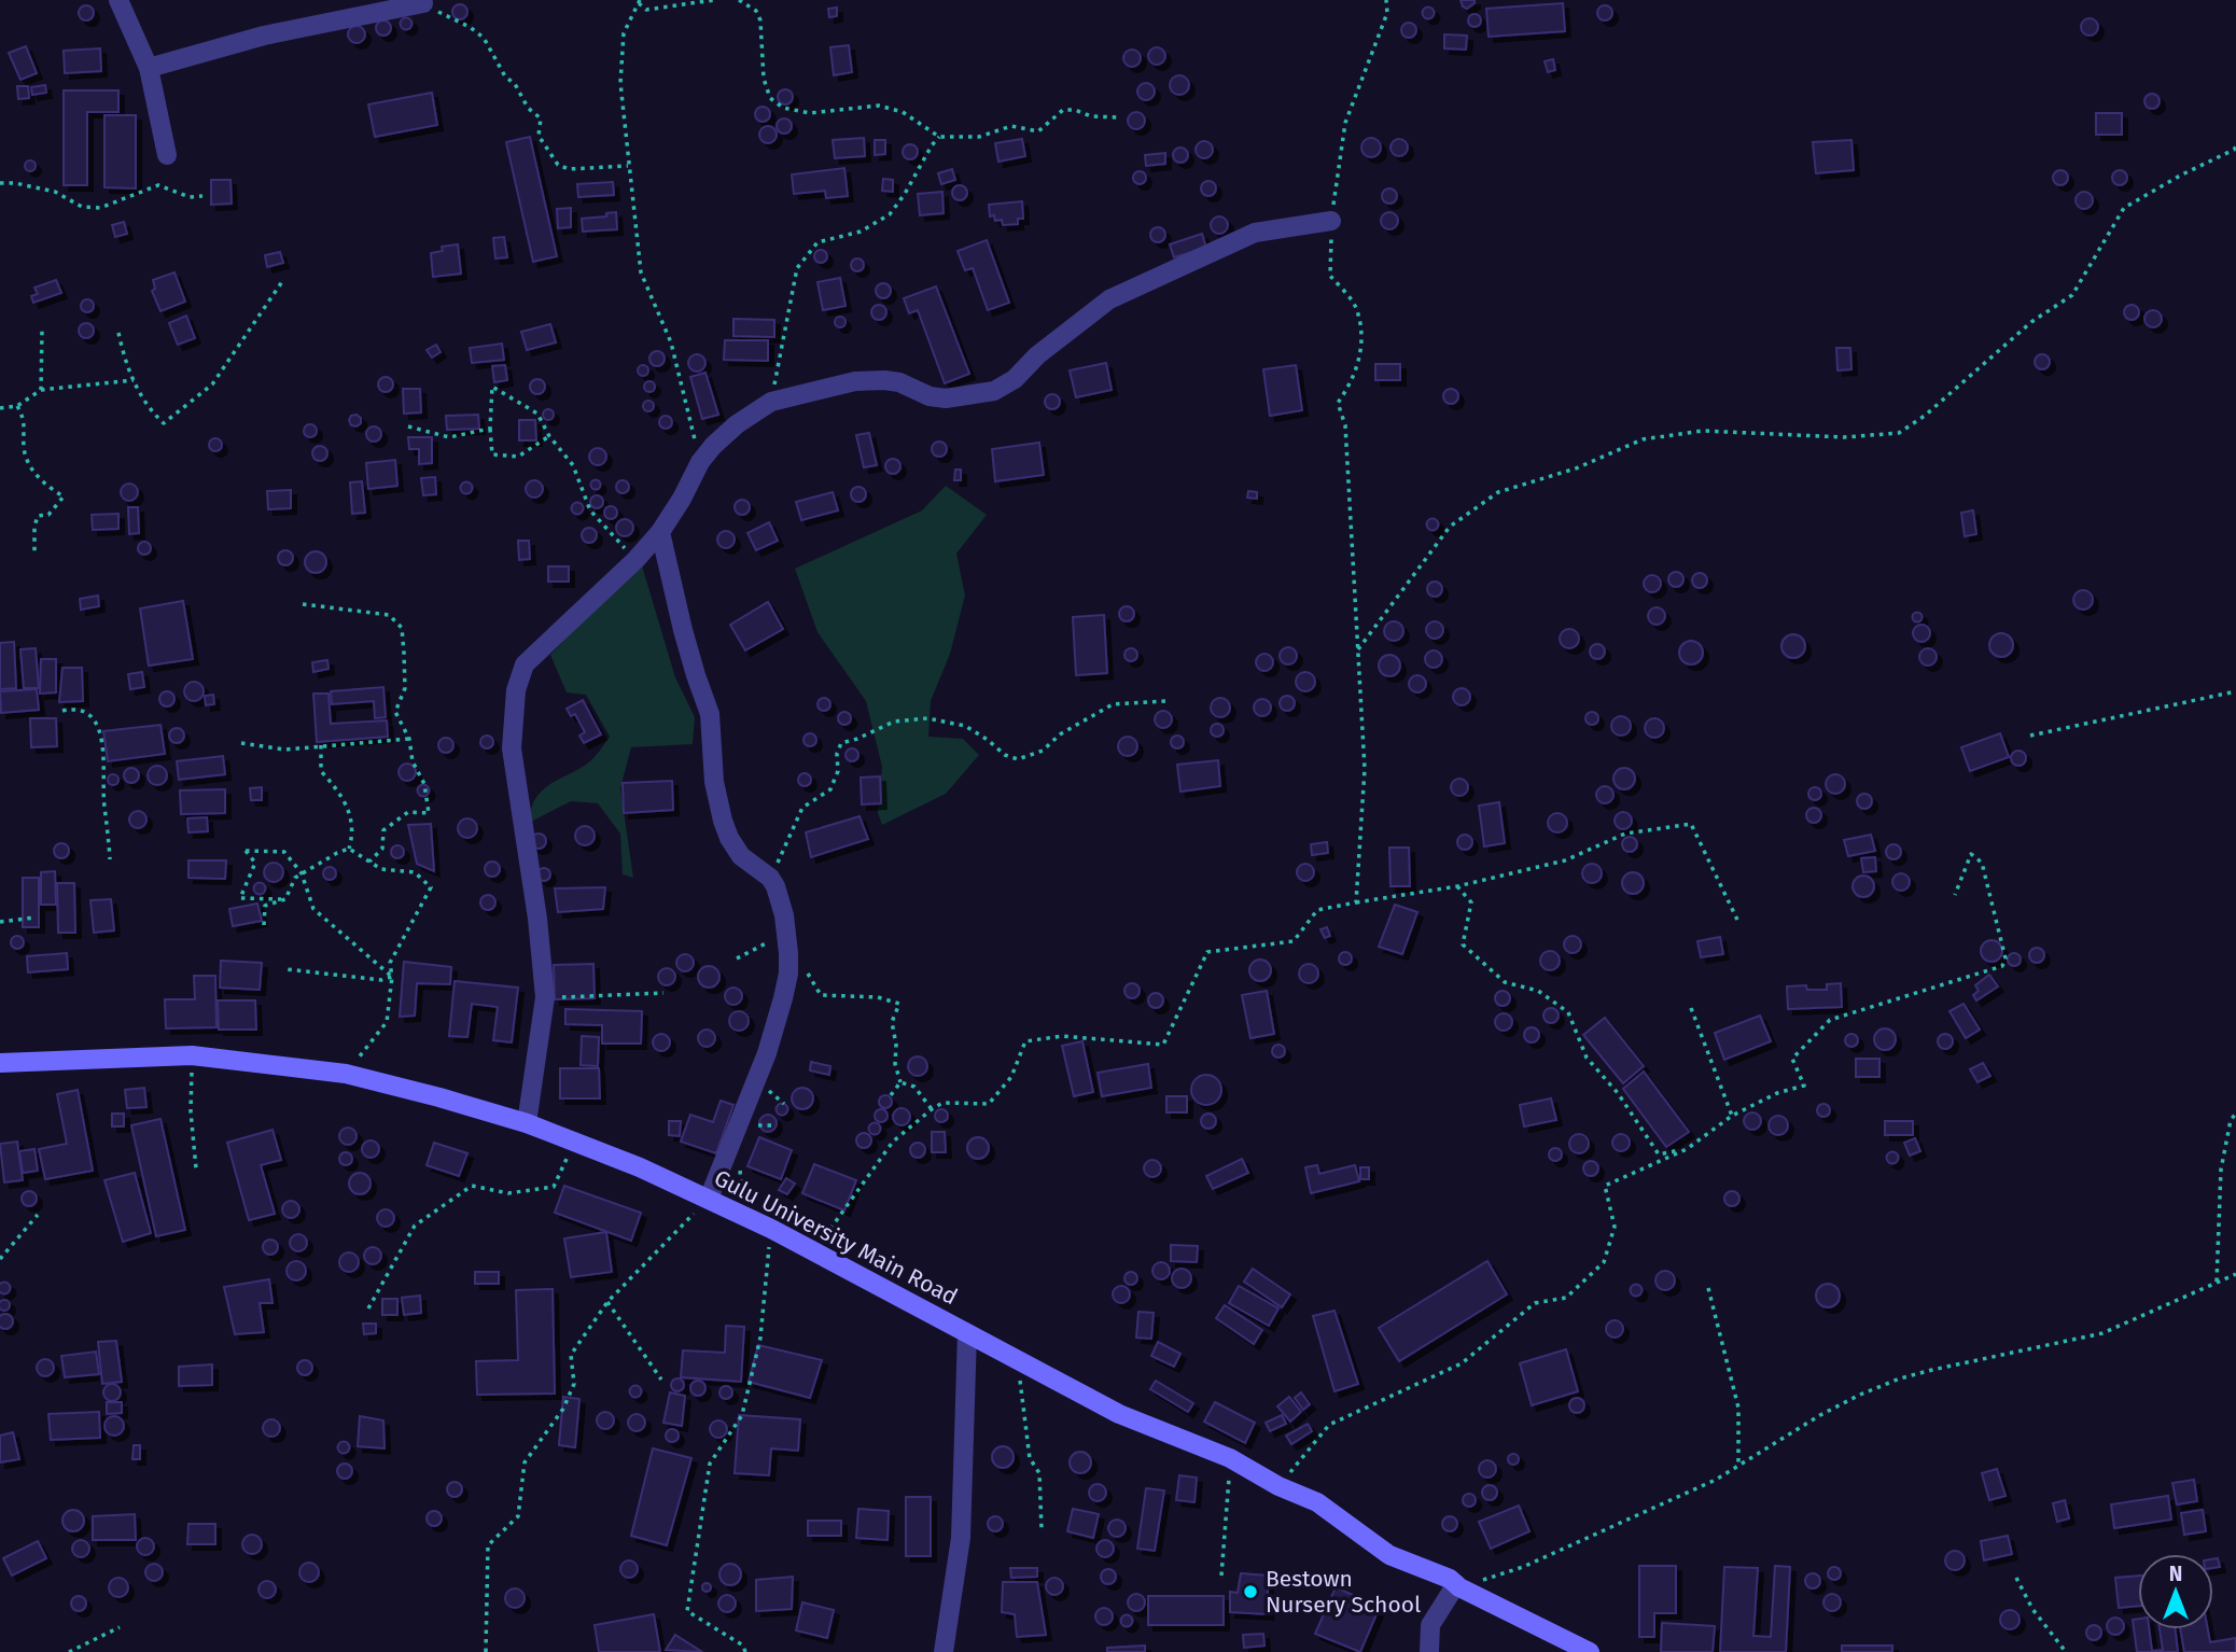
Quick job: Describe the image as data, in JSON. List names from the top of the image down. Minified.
{"streets":{"street":["Gulu University Main Road"]},"places":["Bestown Nursery School"],"north":"top"}
